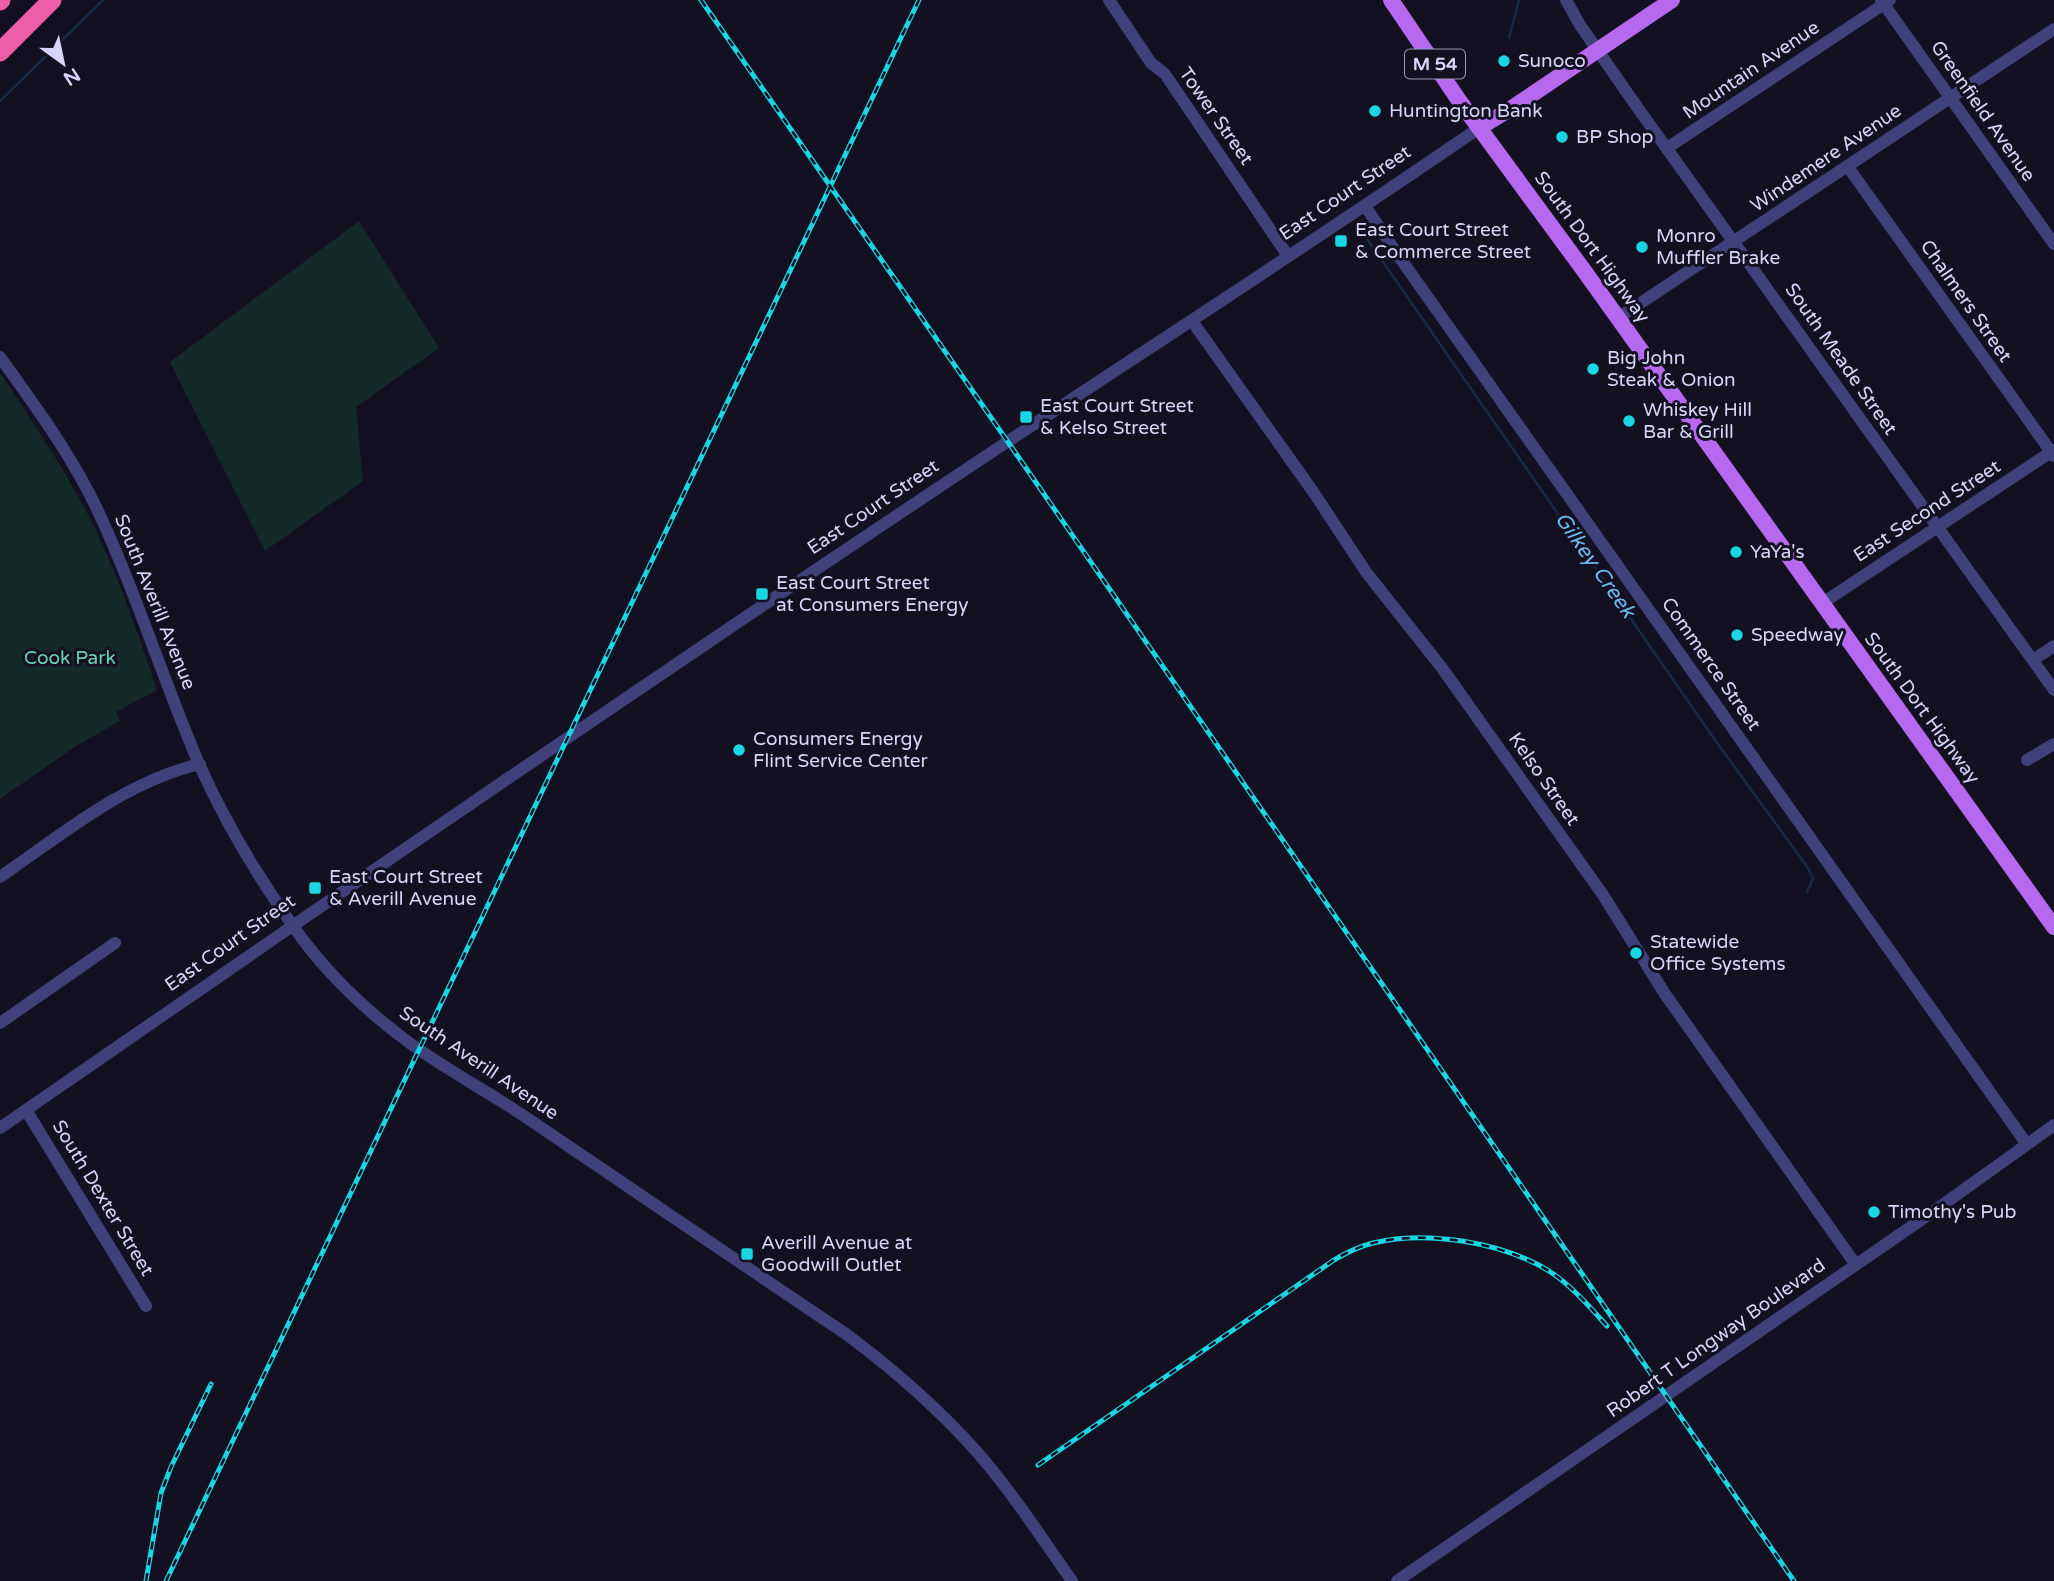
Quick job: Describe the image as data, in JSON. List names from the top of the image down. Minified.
{"streets":{"main road":["M 54","East Court Street","South Dort Highway"],"street":["Mountain Avenue","Greenfield Avenue","Tower Street","Windemere Avenue","Chalmers Street","South Meade Street","East Second Street","South Averill Avenue","Commerce Street","Kelso Street","South Dexter Street","Robert T Longway Boulevard"]},"crossings":[["Mountain Avenue","Greenfield Avenue"],["Mountain Avenue","South Meade Street"],["Greenfield Avenue","Windemere Avenue"],["Tower Street","East Court Street"],["Windemere Avenue","South Dort Highway"],["Windemere Avenue","Chalmers Street"],["Windemere Avenue","South Meade Street"],["East Court Street","South Dort Highway"],["East Court Street","South Meade Street"],["East Court Street","South Averill Avenue"],["East Court Street","Commerce Street"],["East Court Street","Kelso Street"],["East Court Street","South Dexter Street"],["South Dort Highway","East Second Street"],["Chalmers Street","East Second Street"],["South Meade Street","East Second Street"],["Commerce Street","Robert T Longway Boulevard"],["Kelso Street","Robert T Longway Boulevard"]],"water":["Gilkey Creek"],"parks":["Cook Park"],"places":{"other":["Sunoco","Huntington Bank","BP Shop","Monro Muffler Brake","Big John Steak & Onion","Whiskey Hill Bar & Grill","YaYa's","Speedway","Consumers Energy Flint Service Center","Statewide Office Systems","Timothy's Pub"],"transit":["East Court Street & Commerce Street","East Court Street & Kelso Street","East Court Street at Consumers Energy","East Court Street & Averill Avenue","Averill Avenue at Goodwill Outlet"]},"north":"bottom right"}
